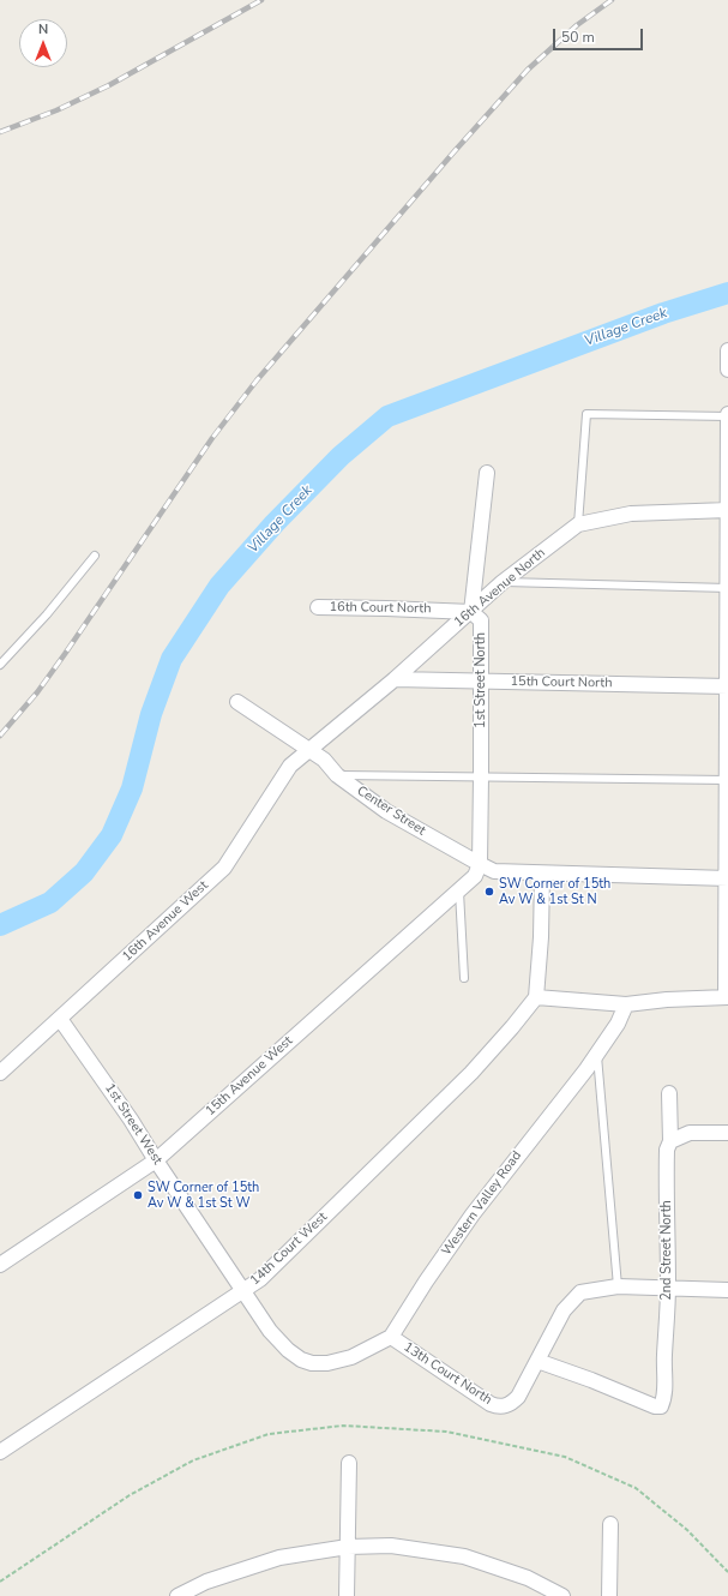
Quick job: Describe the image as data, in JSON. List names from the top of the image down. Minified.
{"streets":{"street":["16th Avenue North","16th Court North","1st Street North","15th Court North","Center Street","16th Avenue West","15th Avenue West","1st Street West","Western Valley Road","14th Court West","2nd Street North","13th Court North"]},"crossings":[["16th Avenue North","16th Court North"],["16th Avenue North","1st Street North"],["16th Avenue North","15th Court North"],["16th Avenue North","Center Street"],["16th Avenue North","16th Avenue West"],["16th Court North","1st Street North"],["1st Street North","15th Court North"],["1st Street North","Center Street"],["1st Street North","15th Avenue West"],["Center Street","16th Avenue West"],["Center Street","15th Avenue West"],["16th Avenue West","1st Street West"],["15th Avenue West","1st Street West"],["1st Street West","Western Valley Road"],["1st Street West","14th Court West"],["1st Street West","13th Court North"],["Western Valley Road","13th Court North"],["2nd Street North","13th Court North"]],"water":["Village Creek"],"places":["SW Corner of 15th Av W & 1st St N","SW Corner of 15th Av W & 1st St W"],"scale_bar":"50 m","north":"top"}
